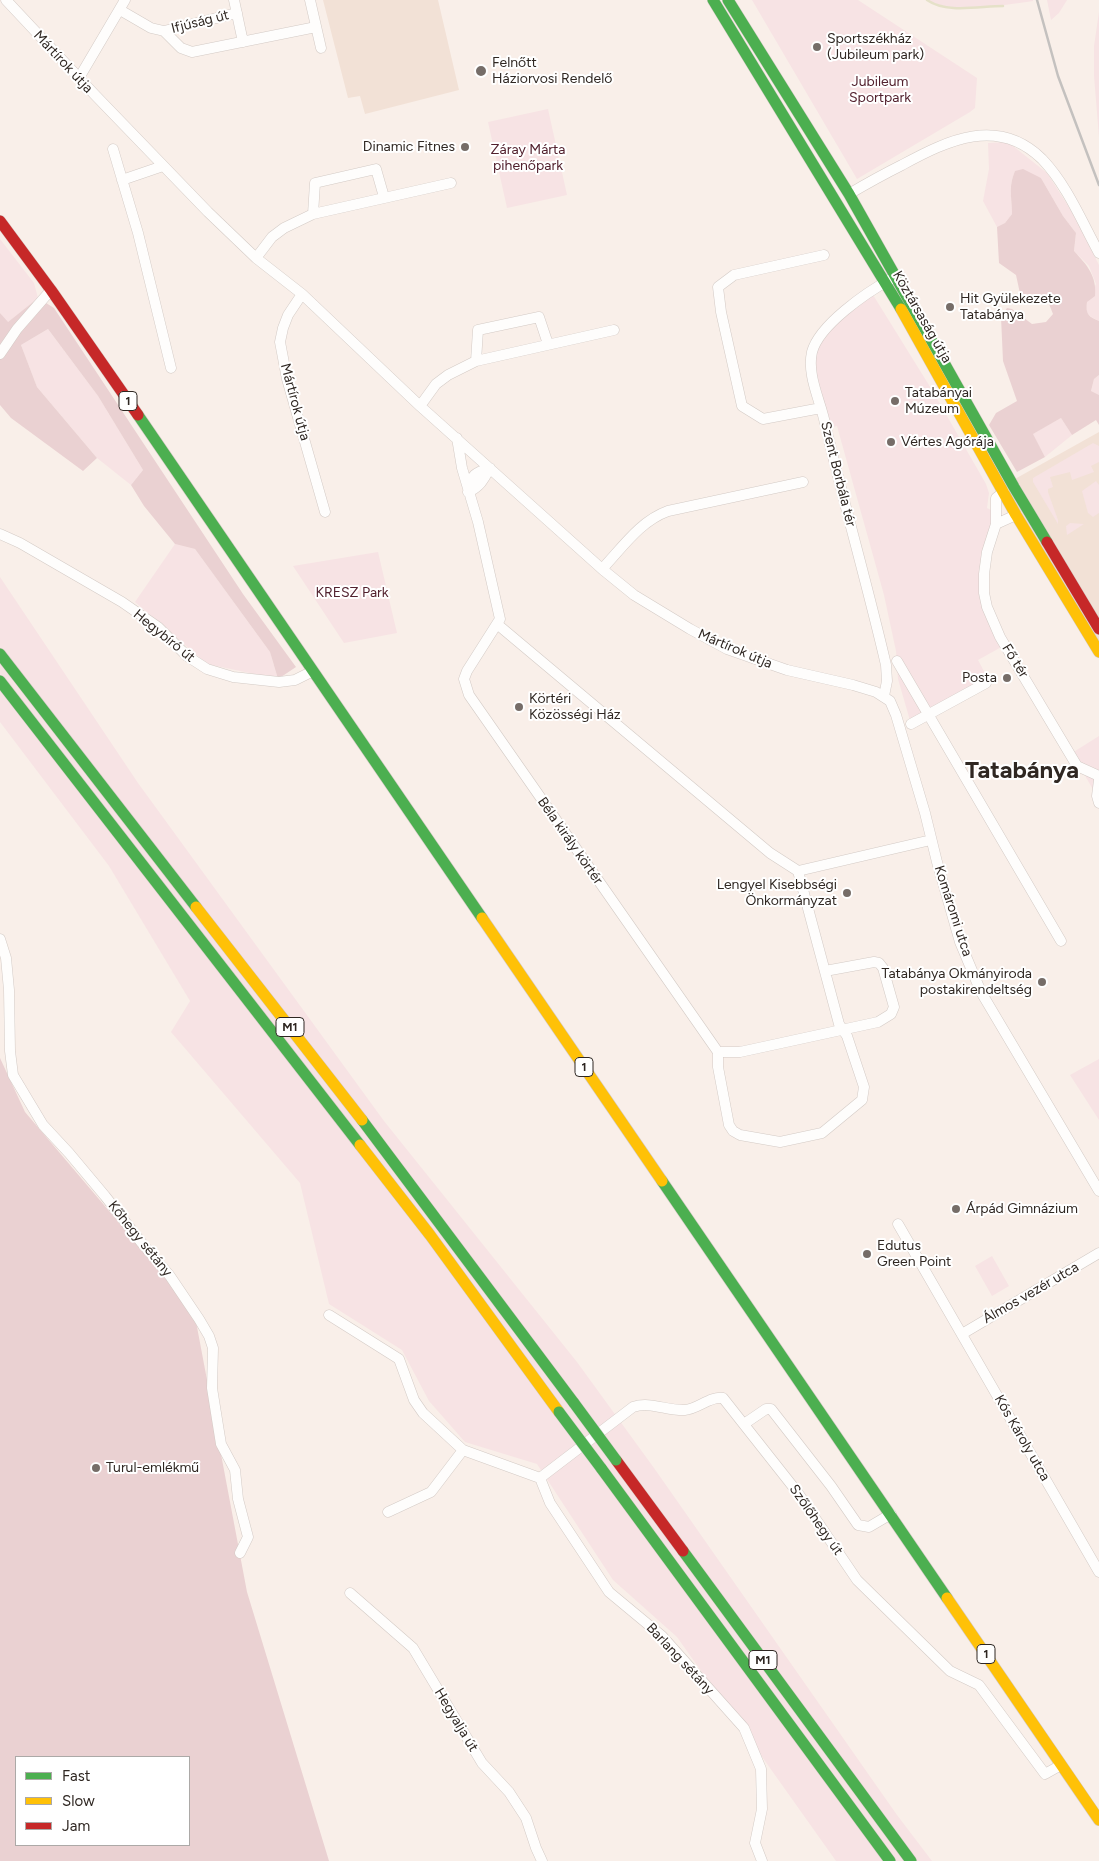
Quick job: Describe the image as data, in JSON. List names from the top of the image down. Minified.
{"streets":{"main road":["Köztársaság útja","1","M1"],"street":["Ifjúság út","Mártírok útja","Szent Borbála tér","Hegybíró út","Fő tér","Béla király körtér","Komáromi utca","Kőhegy sétány","Álmos vezér utca","Kós Károly utca","Szőlőhegy út","Barlang sétány","Hegyalja út"]},"crossings":[["Mártírok útja","Szent Borbála tér"],["Mártírok útja","Komáromi utca"],["Köztársaság útja","Szent Borbála tér"],["Köztársaság útja","Fő tér"],["1","Hegybíró út"],["1","Szőlőhegy út"],["Szent Borbála tér","Komáromi utca"],["Álmos vezér utca","Kós Károly utca"],["Szőlőhegy út","Barlang sétány"]],"districts":["Tatabánya"],"parks":["Jubileum Sportpark","Záray Márta pihenőpark","KRESZ Park"],"places":["Sportszékház (Jubileum park)","Felnőtt Háziorvosi Rendelő","Dinamic Fitnes","Hit Gyülekezete Tatabánya","Tatabányai Múzeum","Vértes Agórája","Posta","Körtéri Közösségi Ház","Lengyel Kisebbségi Önkormányzat","Tatabánya Okmányiroda postakirendeltség","Árpád Gimnázium","Edutus Green Point","Turul-emlékmű"],"legend":["Fast","Slow","Jam"]}
